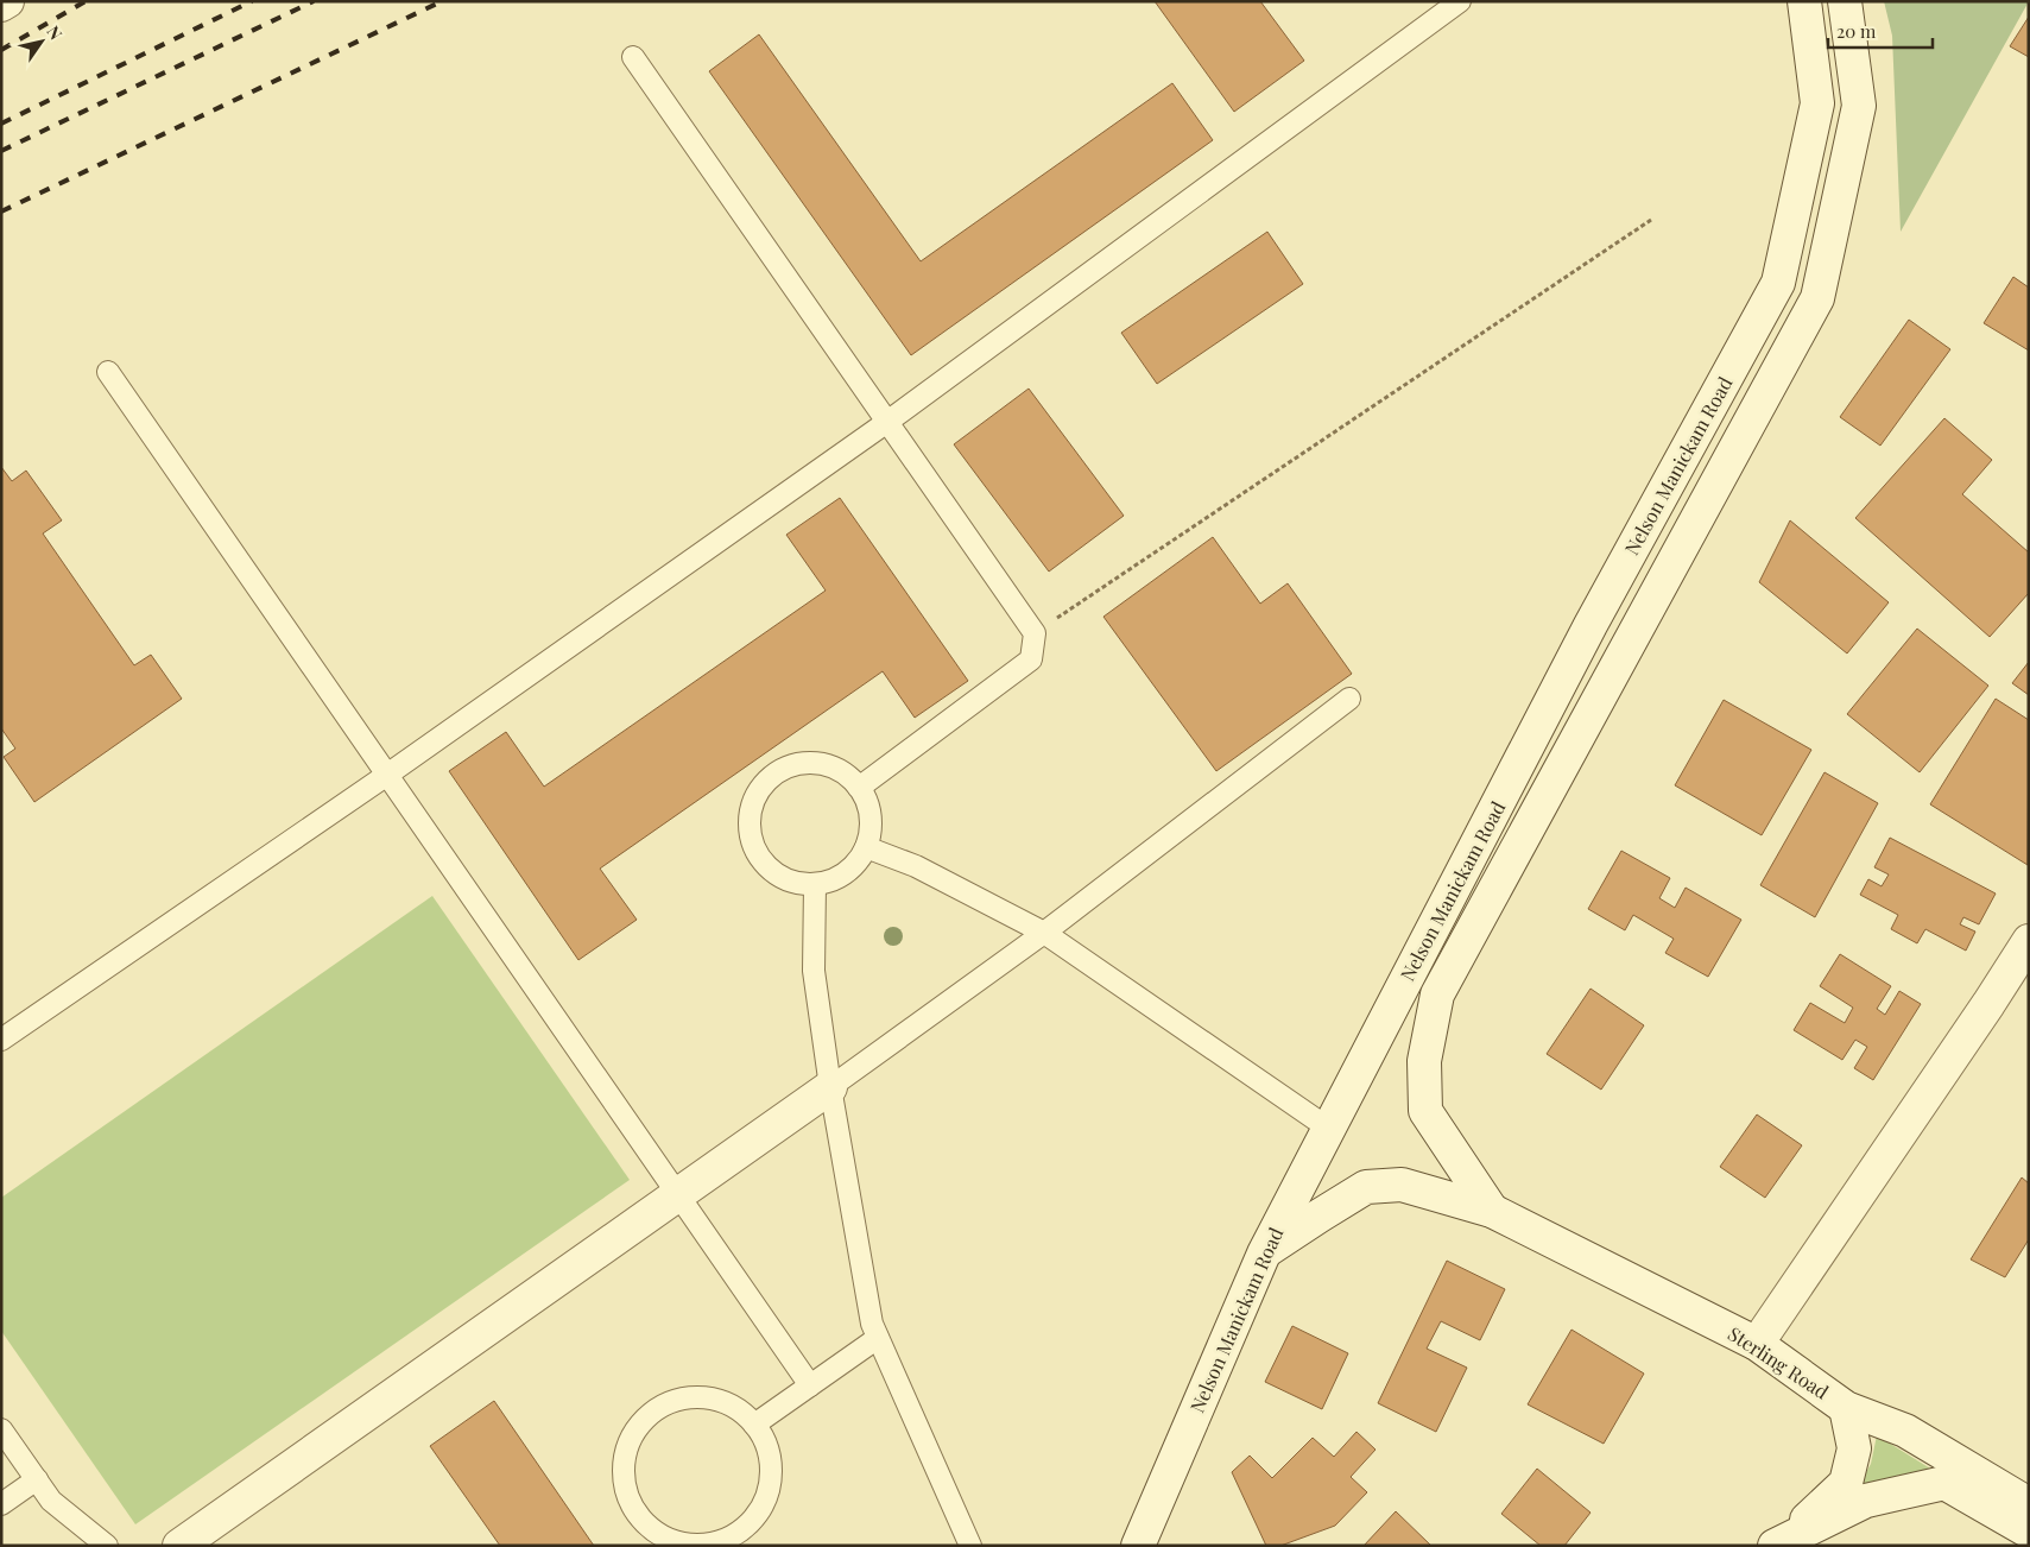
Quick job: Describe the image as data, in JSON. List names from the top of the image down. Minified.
{"streets":{"main road":["Nelson Manickam Road","Sterling Road"]},"crossings":[["Nelson Manickam Road","Sterling Road"]],"scale_bar":"20 m","north":"top right"}
